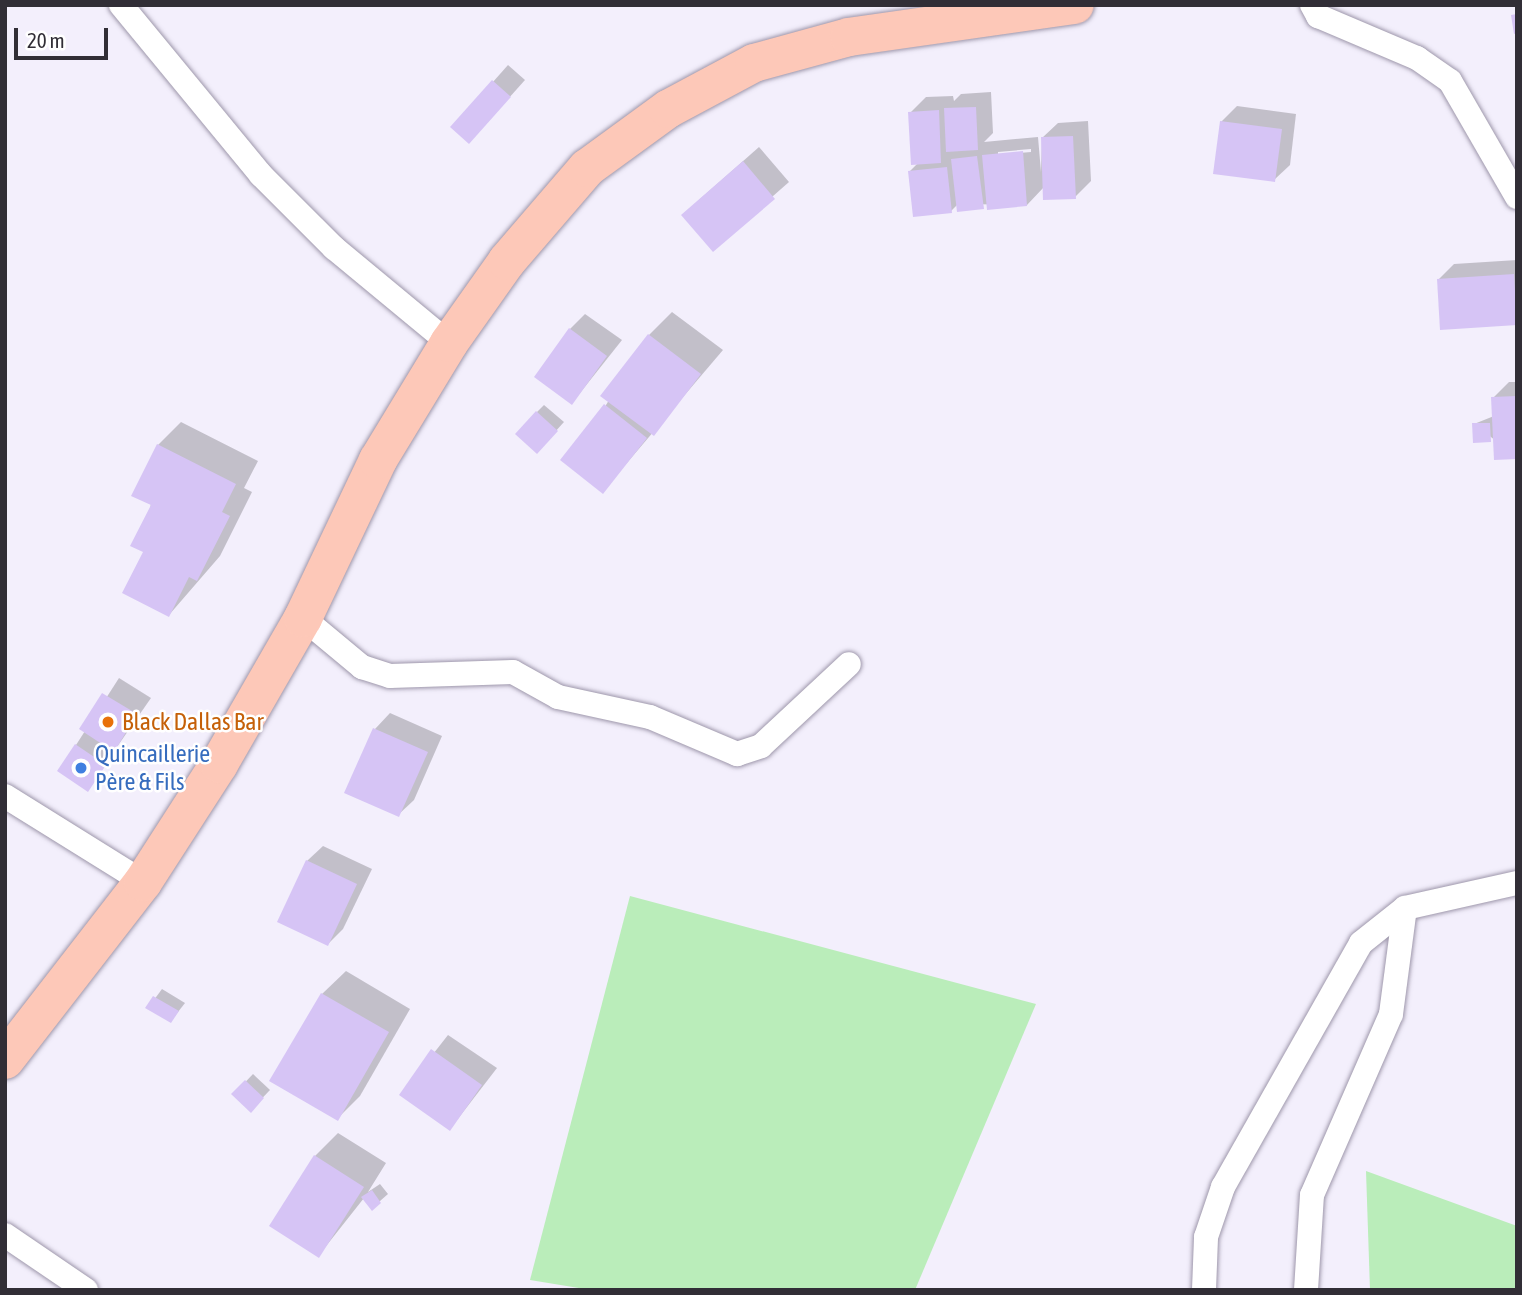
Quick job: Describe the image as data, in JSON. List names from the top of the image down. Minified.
{"places":["Black Dallas Bar","Quincaillerie Père & Fils"],"scale_bar":"20 m"}
